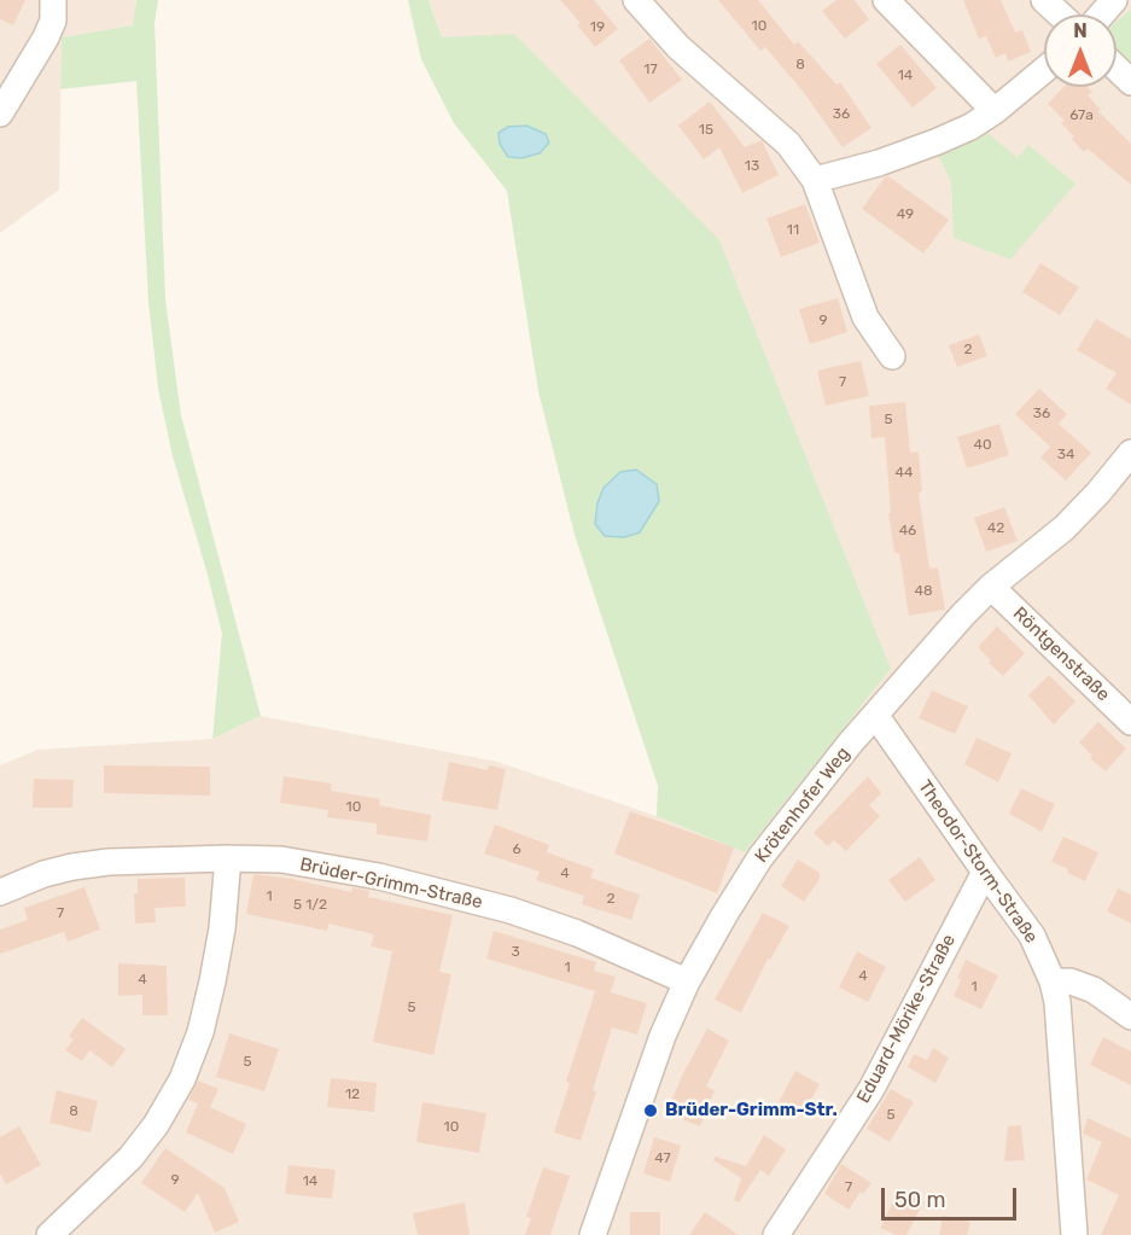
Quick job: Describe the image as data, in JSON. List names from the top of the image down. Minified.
{"streets":{"street":["Röntgenstraße","Krötenhofer Weg","Theodor-Storm-Straße","Brüder-Grimm-Straße","Eduard-Mörike-Straße"]},"crossings":[["Röntgenstraße","Krötenhofer Weg"],["Krötenhofer Weg","Theodor-Storm-Straße"],["Krötenhofer Weg","Brüder-Grimm-Straße"],["Theodor-Storm-Straße","Eduard-Mörike-Straße"]],"places":["Brüder-Grimm-Str."],"house_numbers":["10","19","8","17","14","36","67a","15","13","49","11","9","2","7","36","5","40","34","44","42","46","48","10","6","4","1","2","5 1/2","7","3","1","4","4","1","5","5","12","8","5","10","47","9","14","7"],"scale_bar":"50 m","north":"top"}
